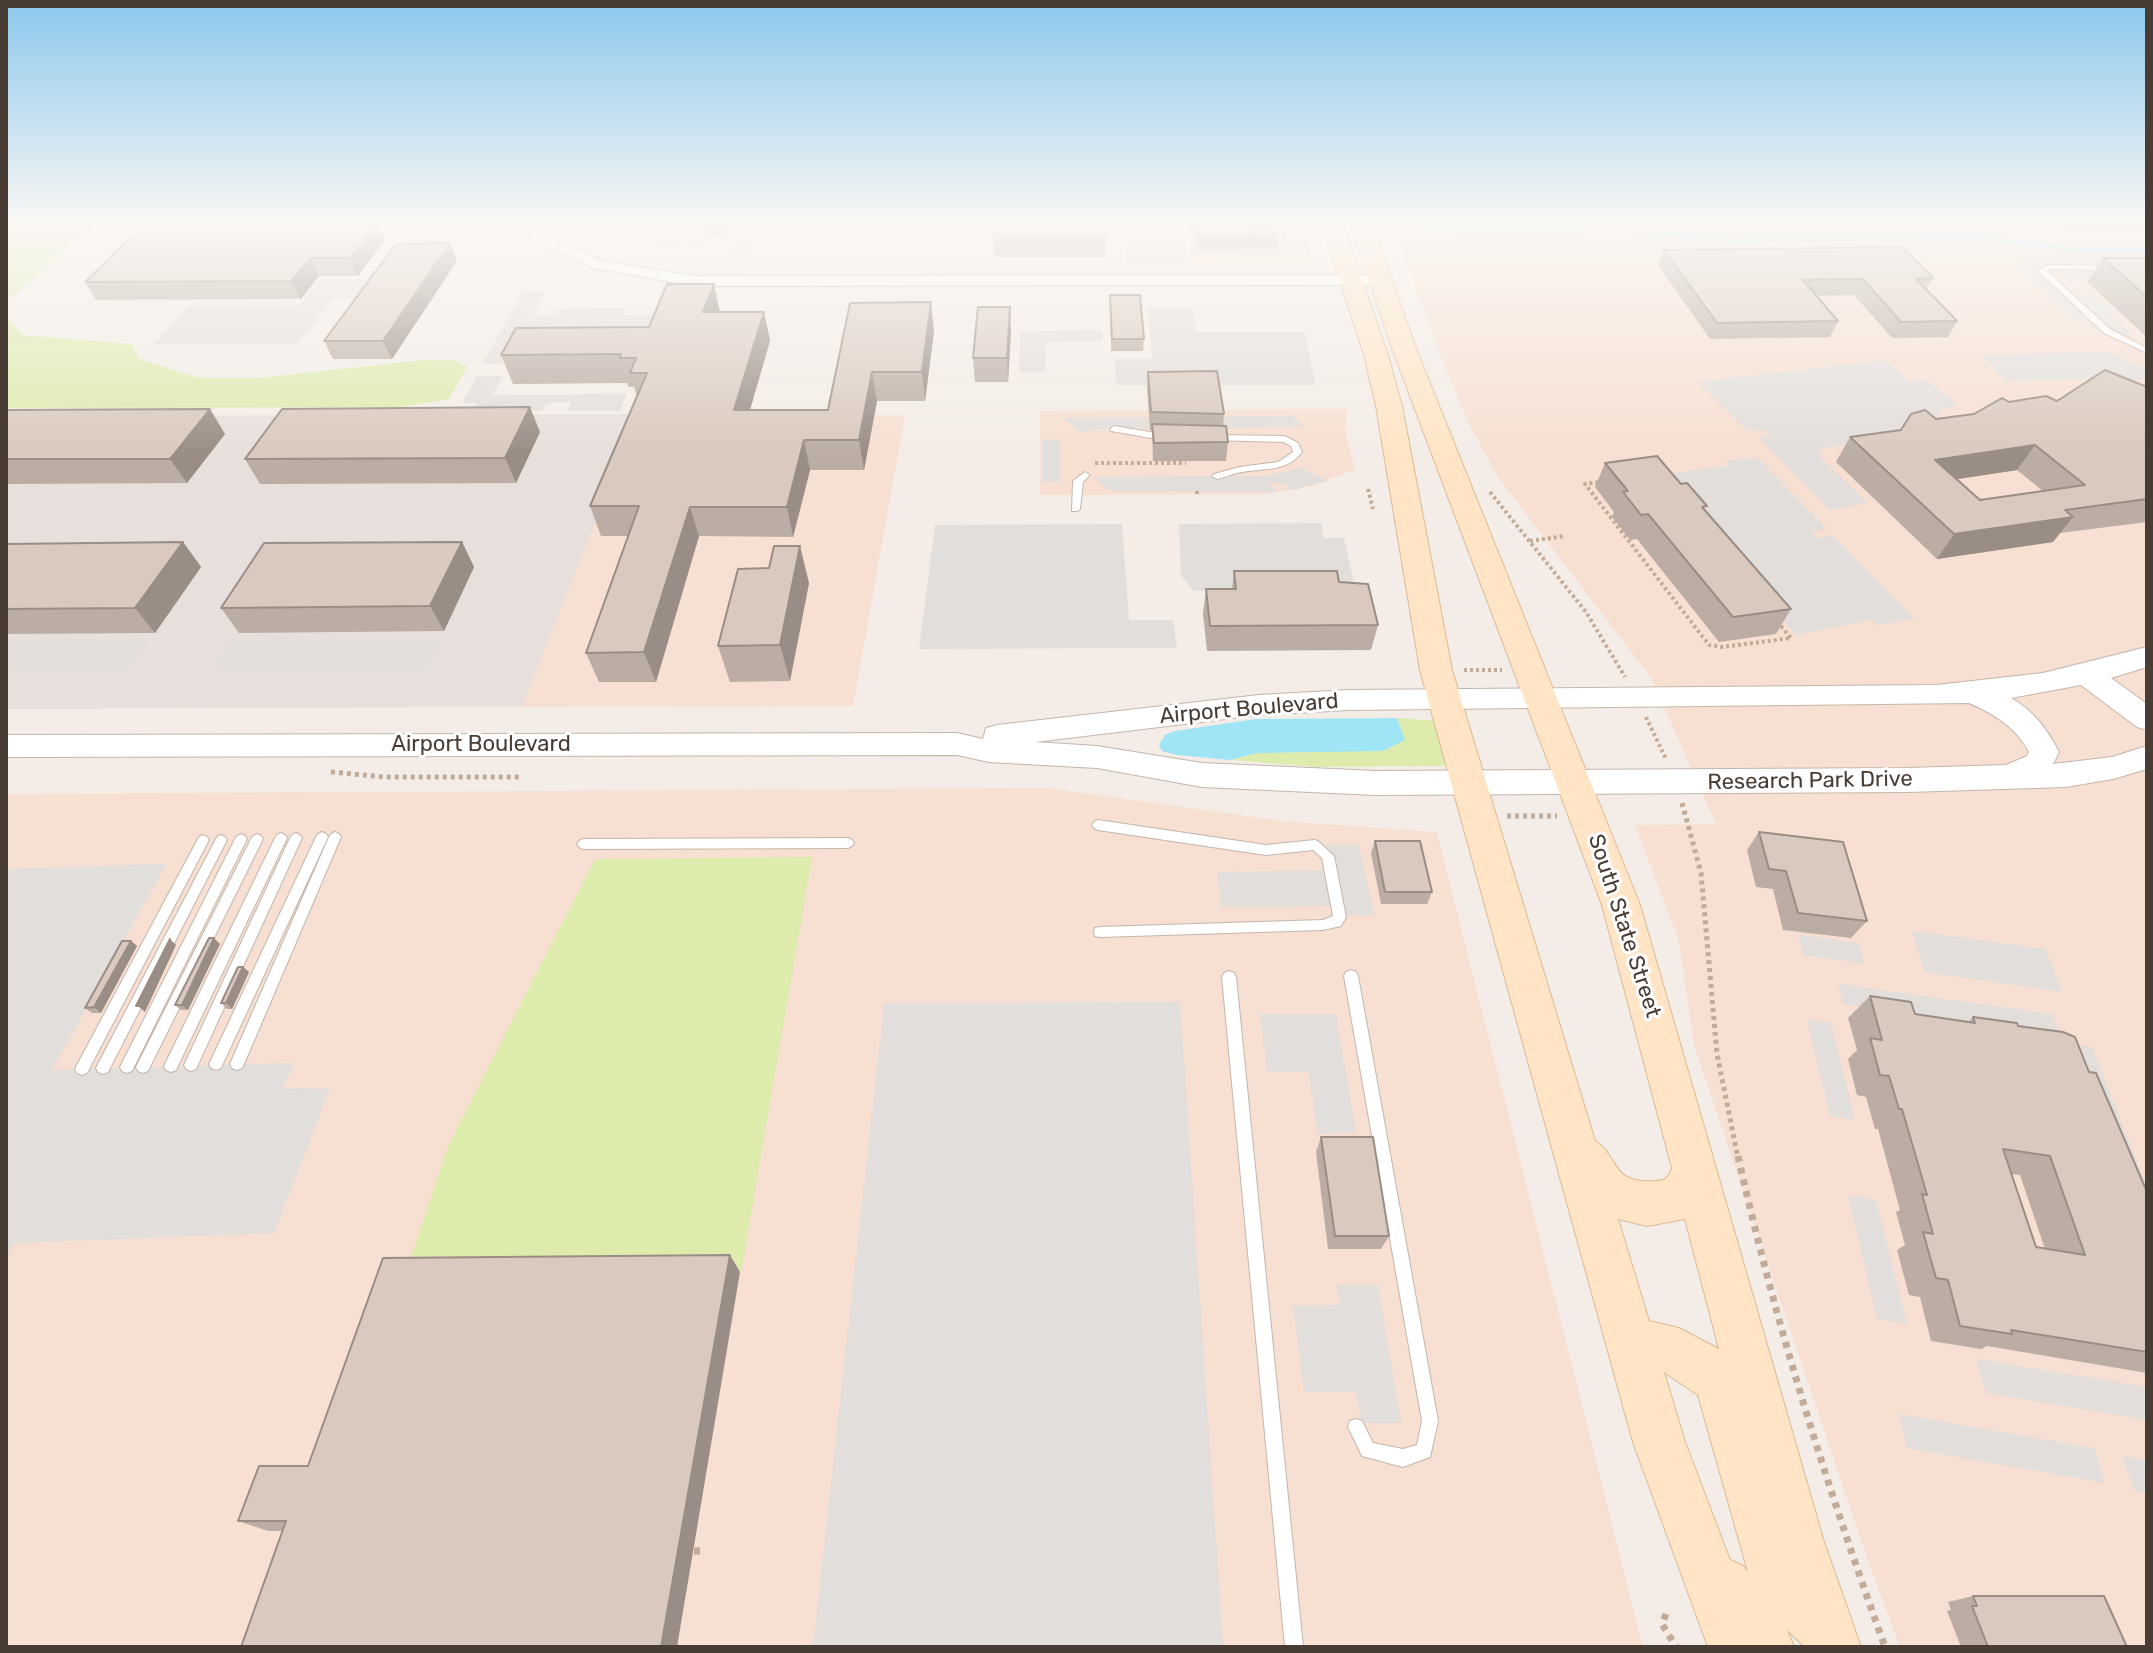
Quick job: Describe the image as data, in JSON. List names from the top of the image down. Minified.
{"streets":{"main road":["South State Street"],"street":["Airport Boulevard","Research Park Drive"]},"crossings":[["Airport Boulevard","Research Park Drive"],["Airport Boulevard","South State Street"],["Research Park Drive","South State Street"]]}
